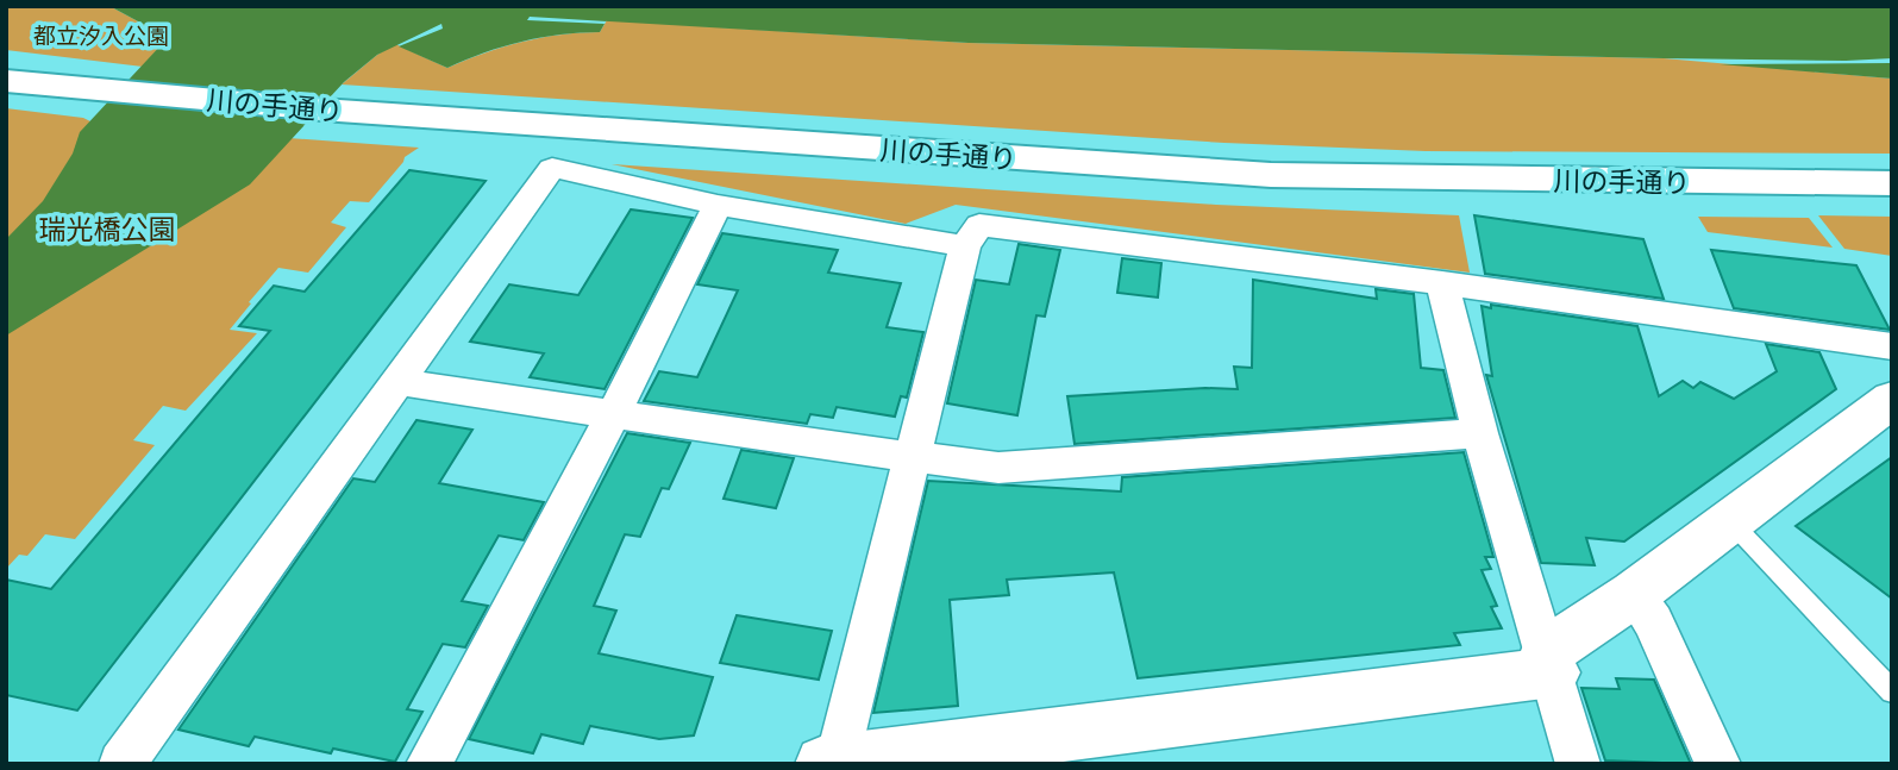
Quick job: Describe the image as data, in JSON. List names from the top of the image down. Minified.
{"streets":{"main road":["川の手通り"]},"parks":["都立汐入公園","瑞光橋公園"]}
